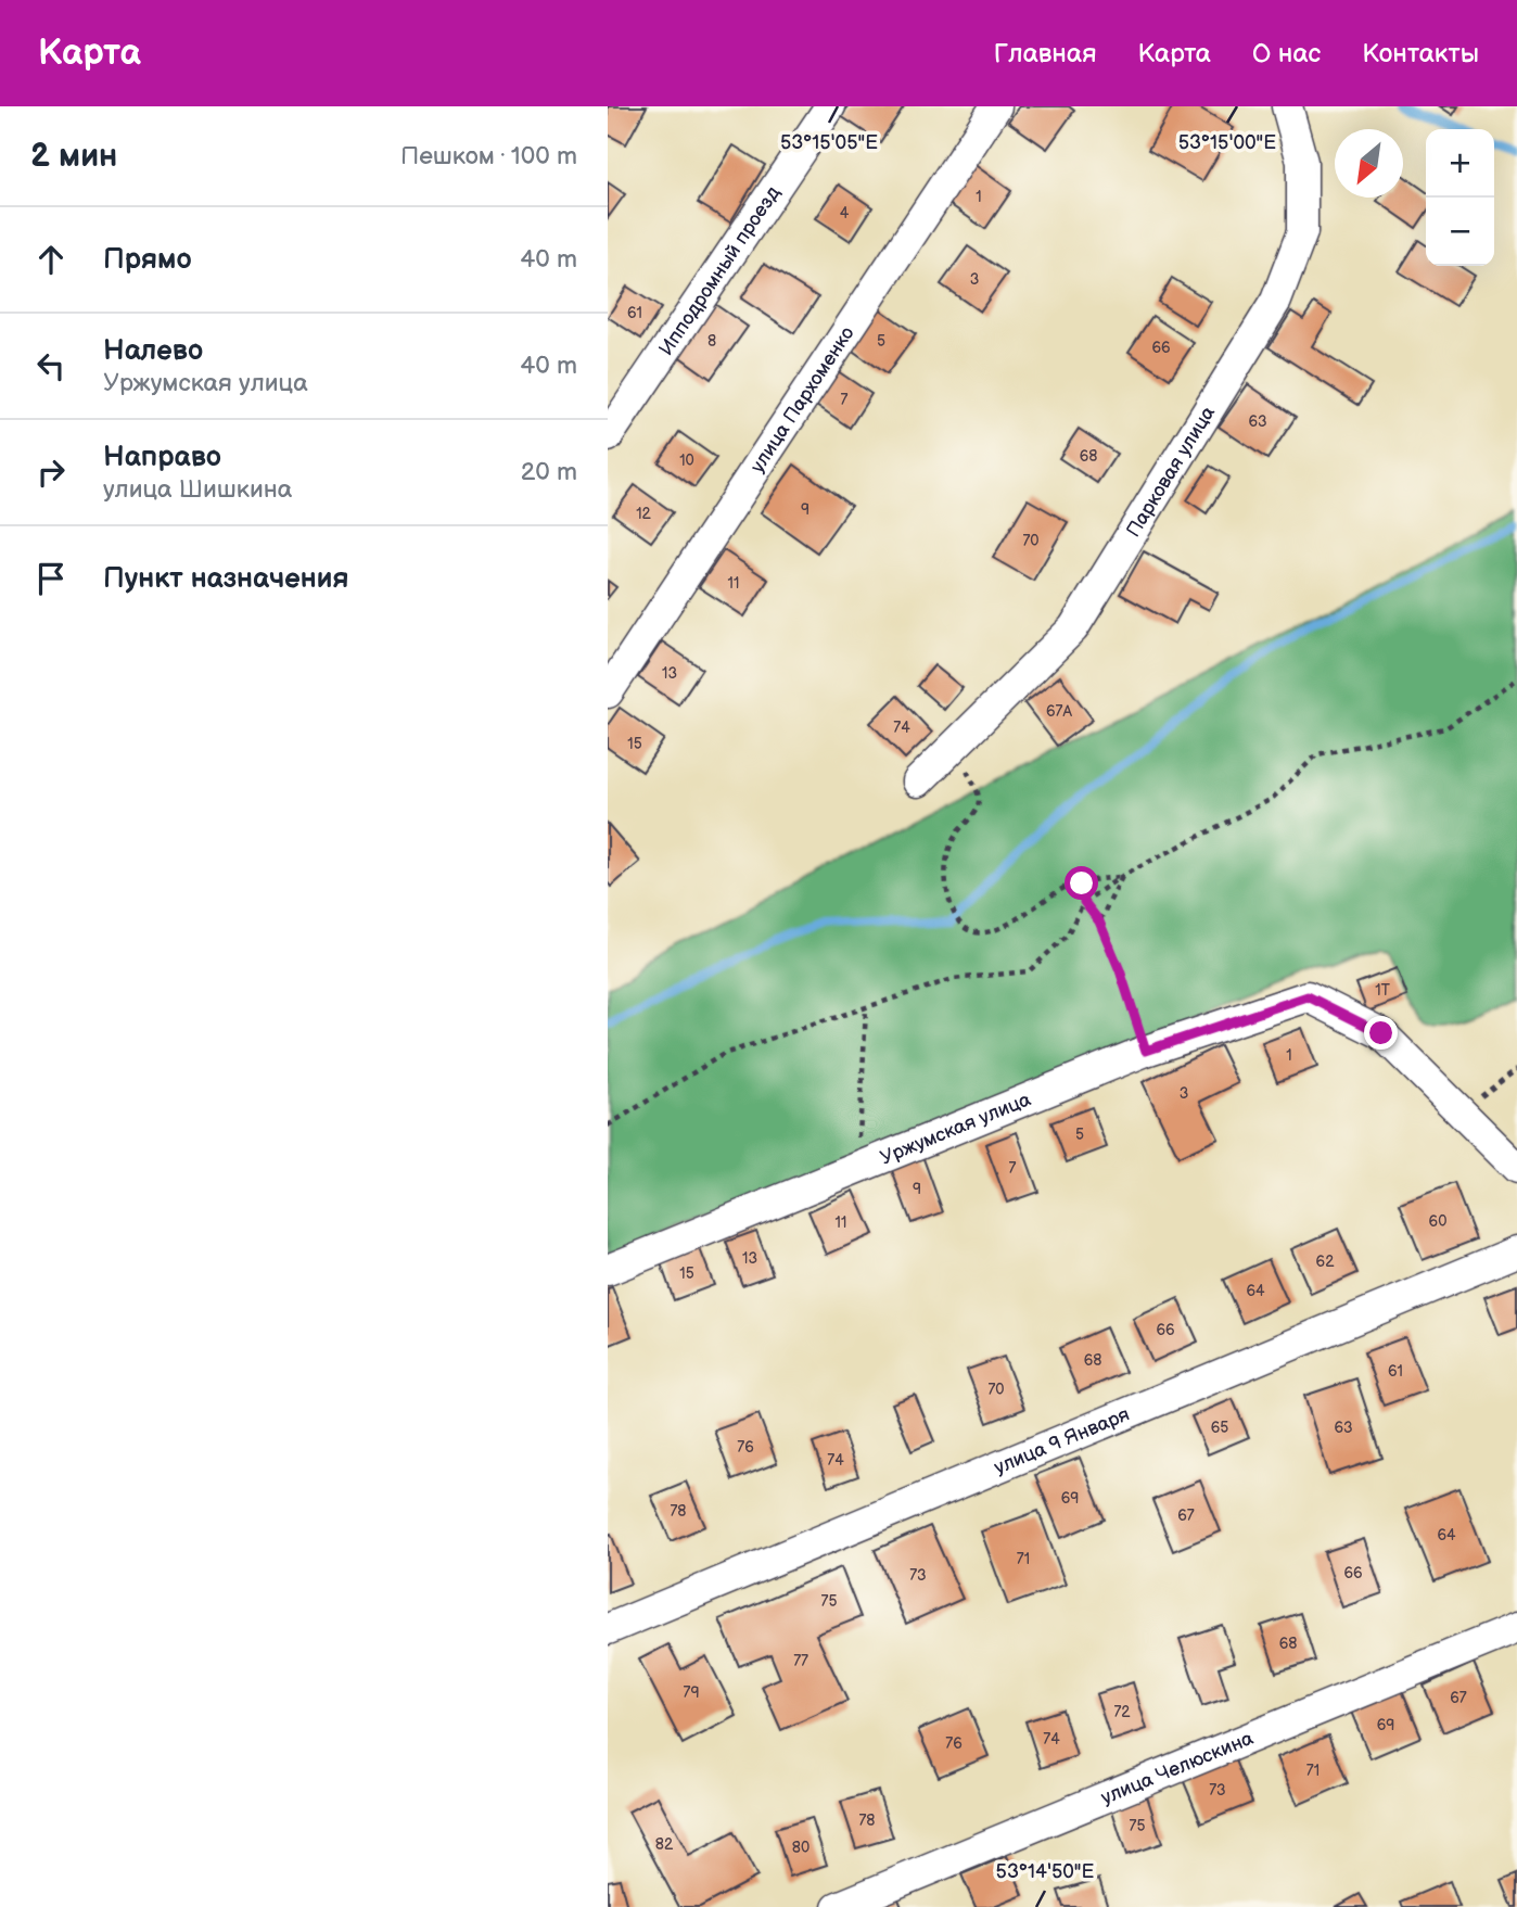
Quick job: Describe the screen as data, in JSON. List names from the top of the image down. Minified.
{"streets":{"street":["Ипподромный проезд","улица Пархоменко","Парковая улица","Уржумская улица","улица 9 Января","улица Челюскина"]},"house_numbers":["1","4","3","61","8","5","66","7","63","68","10","9","12","70","11","13","67А","74","15","1Т","1","3","5","7","9","60","11","13","62","15","64","66","68","61","70","65","63","76","74","69","78","67","64","71","66","73","75","68","77","79","67","72","69","74","76","71","73","78","75","82","80"],"north":"bottom left","page":{"header":"Карта","nav":["Главная","Карта","О нас","Контакты"],"heading":["2 мин","Пешком · 100 m"],"map_buttons":["+","−"],"list":[["Прямо","40 m"],["Налево","Уржумская улица","40 m"],["Направо","улица Шишкина","20 m"],"Пункт назначения"]},"coordinates":["53°15'05\"E","53°15'00\"E","53°14'50\"E"]}
